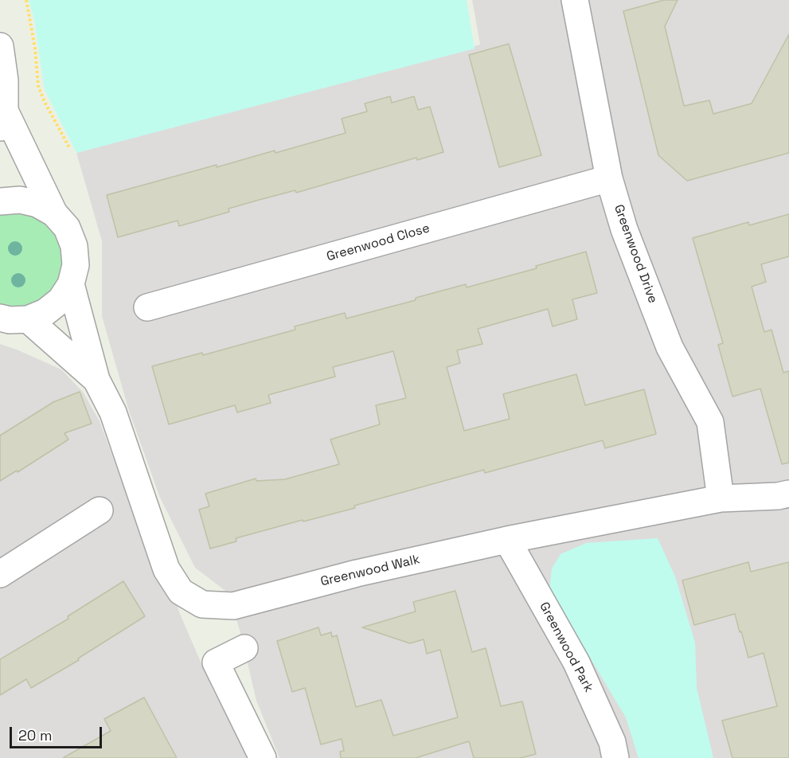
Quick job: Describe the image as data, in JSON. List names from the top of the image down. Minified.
{"streets":{"street":["Greenwood Close","Greenwood Drive","Greenwood Walk","Greenwood Park"]},"crossings":[["Greenwood Close","Greenwood Drive"],["Greenwood Drive","Greenwood Walk"],["Greenwood Walk","Greenwood Park"]],"scale_bar":"20 m"}
